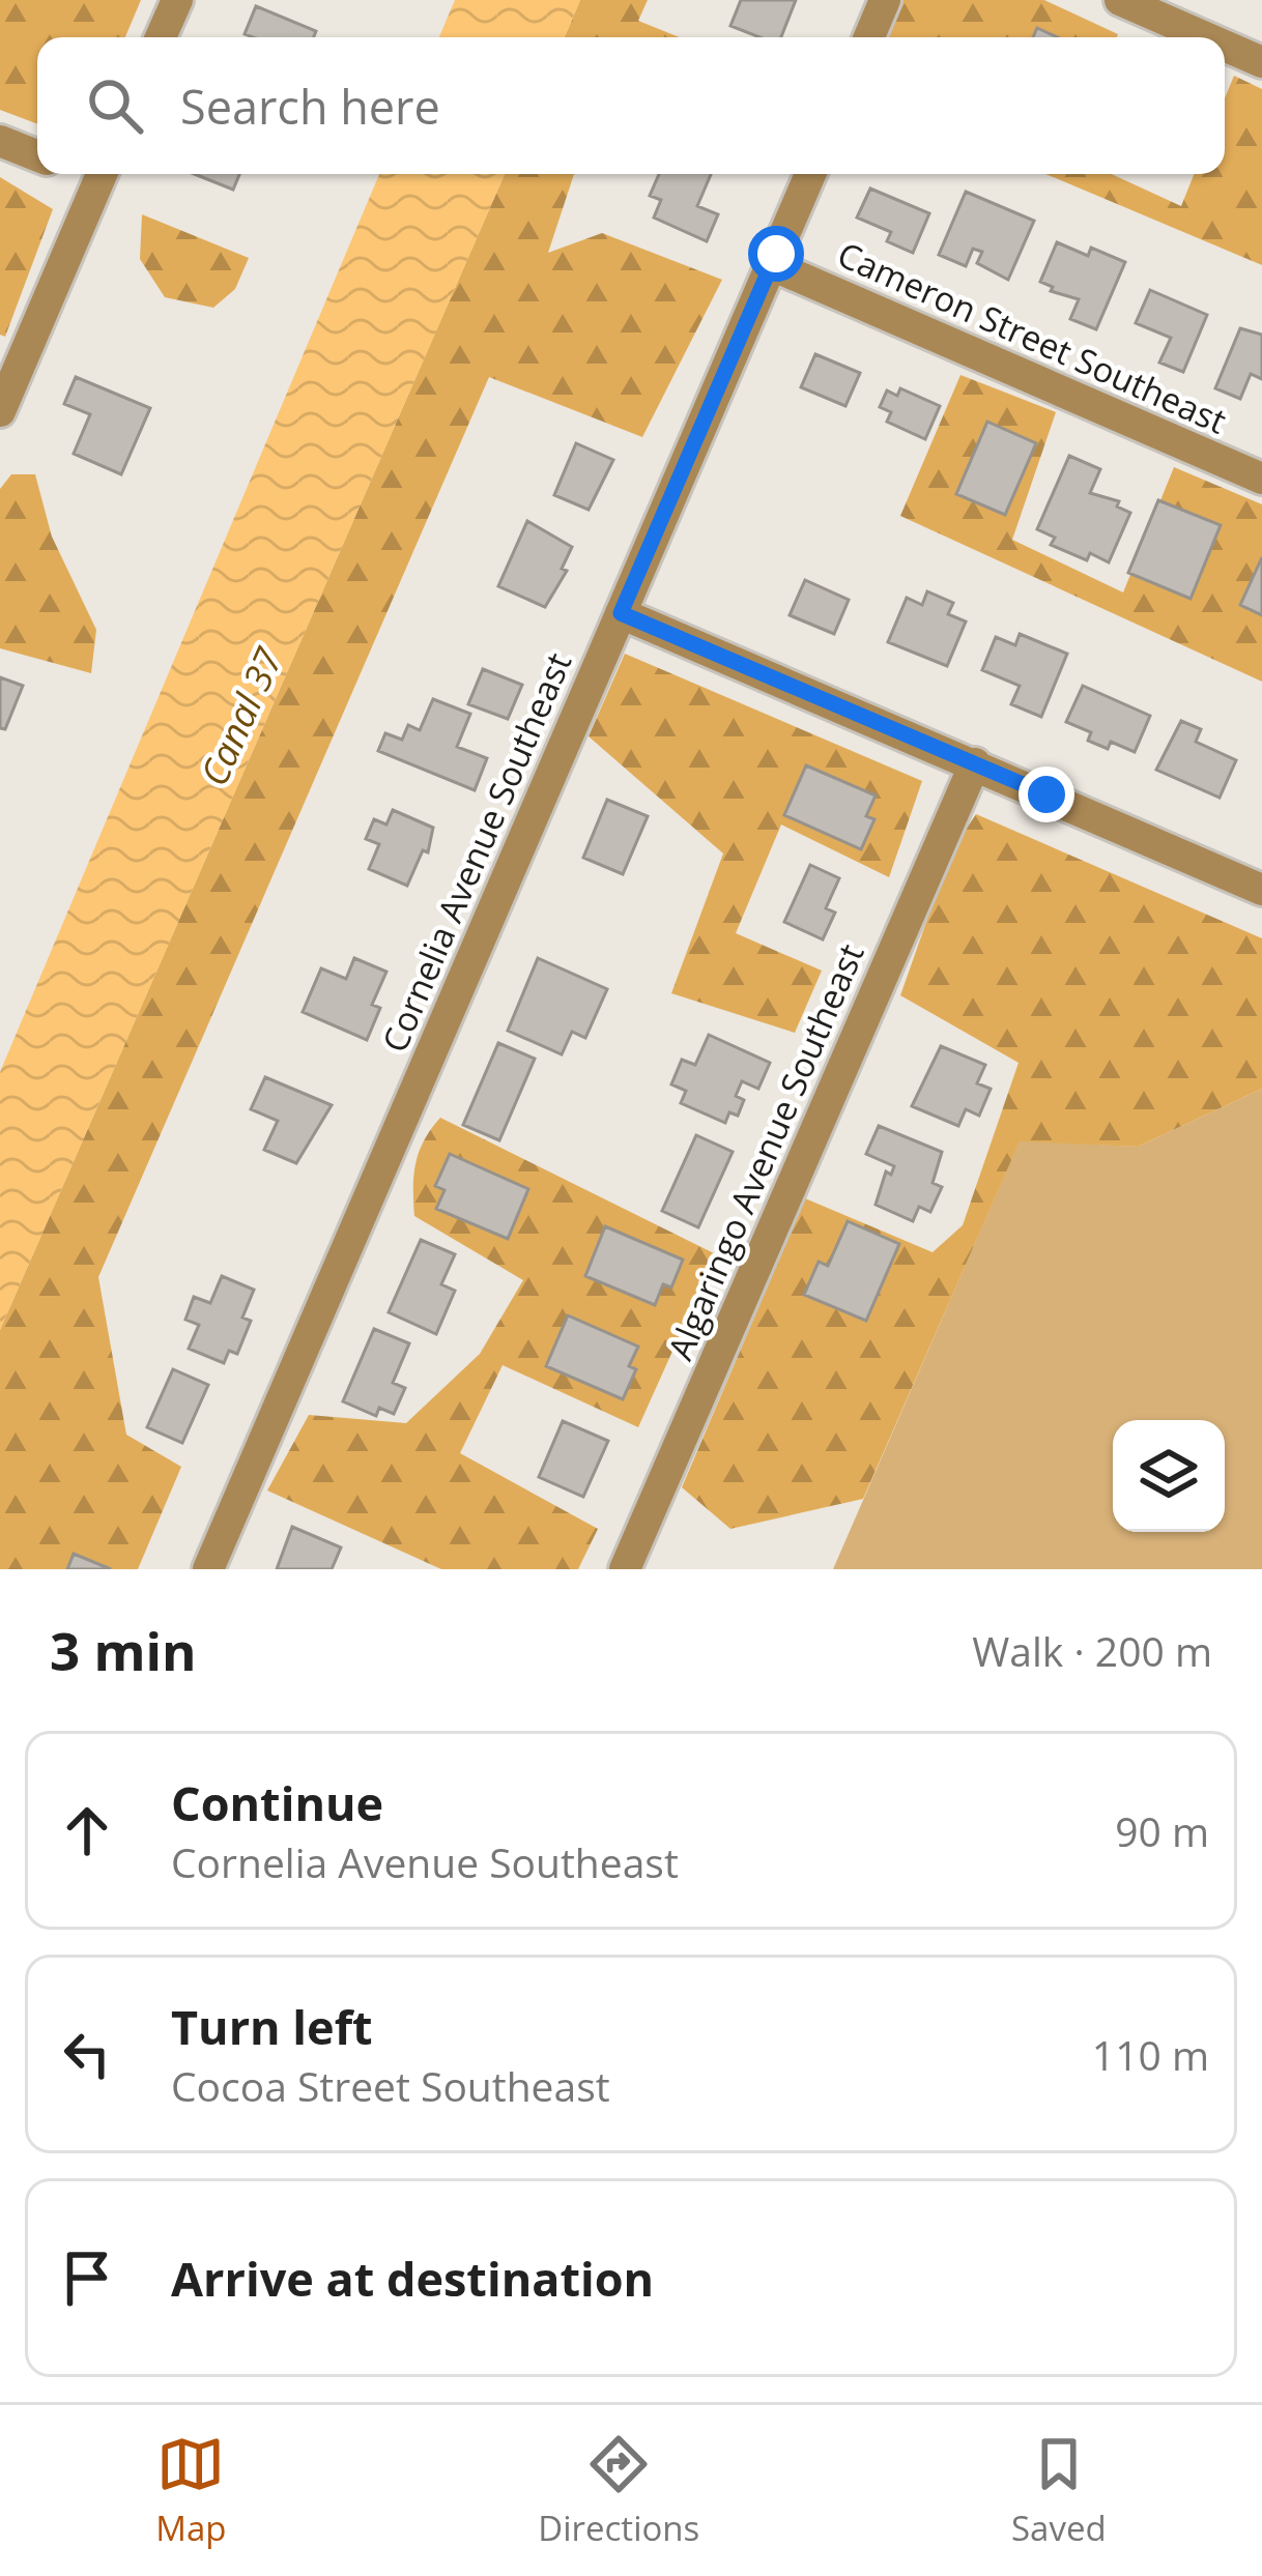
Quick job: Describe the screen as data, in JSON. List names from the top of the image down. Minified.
{"streets":{"street":["Cameron Street Southeast","Cornelia Avenue Southeast","Algaringo Avenue Southeast"]},"crossings":[["Cameron Street Southeast","Cornelia Avenue Southeast"]],"water":["Canal 37"],"page":{"search":"Search here","heading":["3 min","Walk · 200 m"],"list":[["Continue","Cornelia Avenue Southeast","90 m"],["Turn left","Cocoa Street Southeast","110 m"],"Arrive at destination"],"nav":["Map","Directions","Saved"]}}
